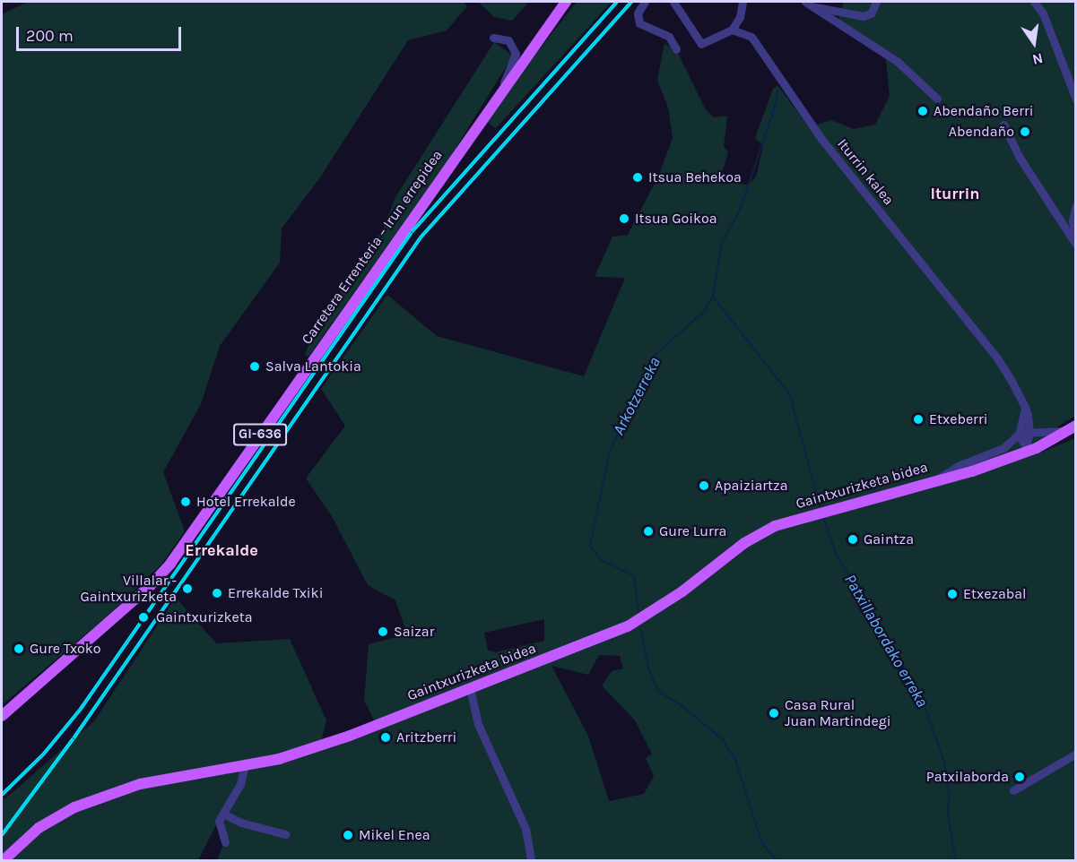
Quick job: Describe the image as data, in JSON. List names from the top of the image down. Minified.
{"streets":{"main road":["Carretera Errenteria – Irun errepidea","GI-636","Gaintxurizketa bidea"],"street":["Iturrin kalea"]},"crossings":[["Iturrin kalea","Gaintxurizketa bidea"]],"districts":["Iturrin","Errekalde"],"water":["Arkotzerreka","Patxillabordako erreka"],"places":["Abendaño Berri","Abendaño","Itsua Behekoa","Itsua Goikoa","Salva Lantokia","Etxeberri","Apaiziartza","Hotel Errekalde","Gure Lurra","Gaintza","Villalar - Gaintxurizketa","Errekalde Txiki","Etxezabal","Gaintxurizketa","Saizar","Gure Txoko","Casa Rural Juan Martindegi","Aritzberri","Patxilaborda","Mikel Enea"],"scale_bar":"200 m","north":"bottom"}
